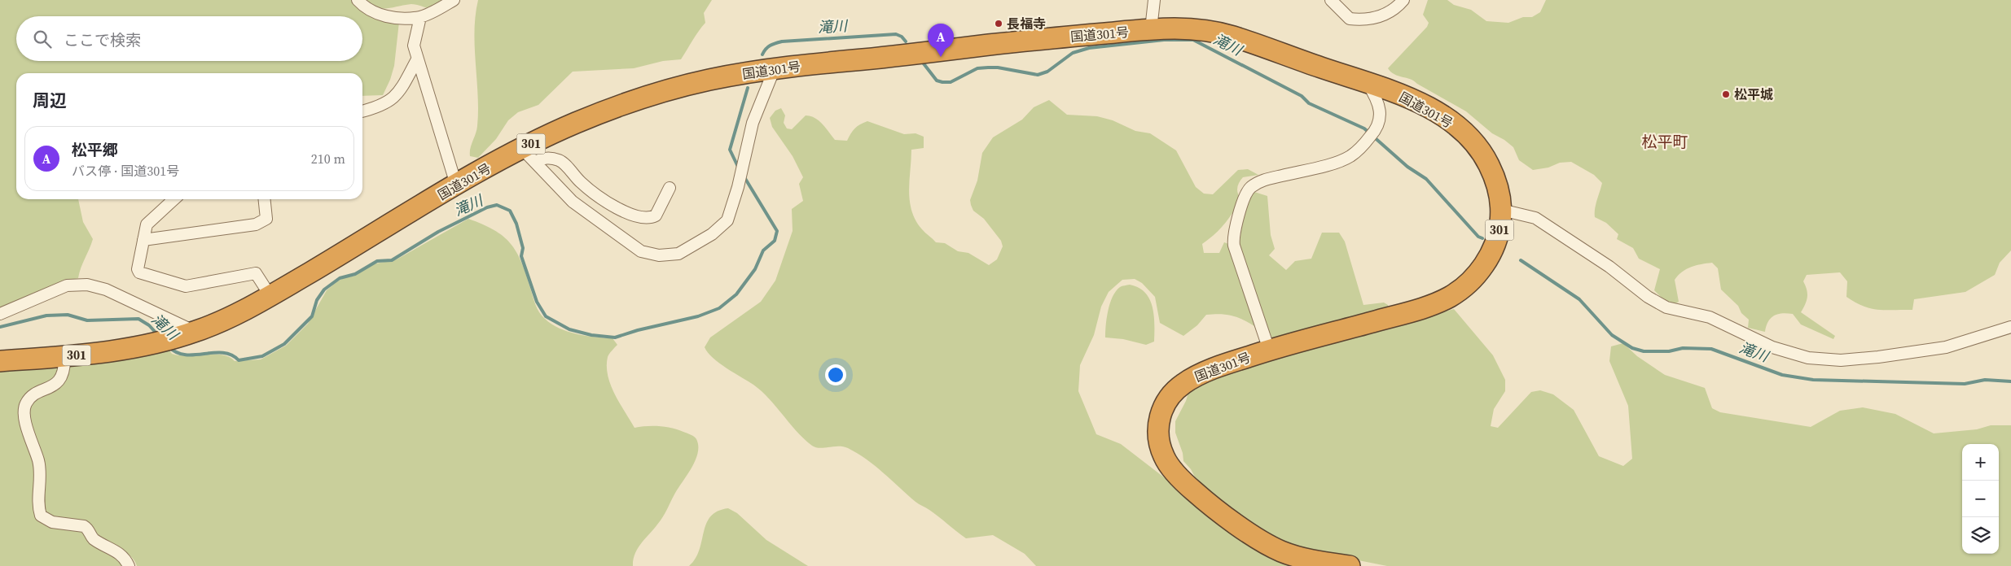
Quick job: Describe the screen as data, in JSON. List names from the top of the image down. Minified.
{"streets":{"highway":["国道301号","301"]},"districts":["松平町"],"water":["滝川"],"places":["長福寺","松平城"],"page":{"search":"ここで検索","pins":"A","heading":"周辺","list":[{"mark":"A","name":"松平郷","note":"バス停 · 国道301号","value":"210 m"}],"map_buttons":["+","−"]}}
